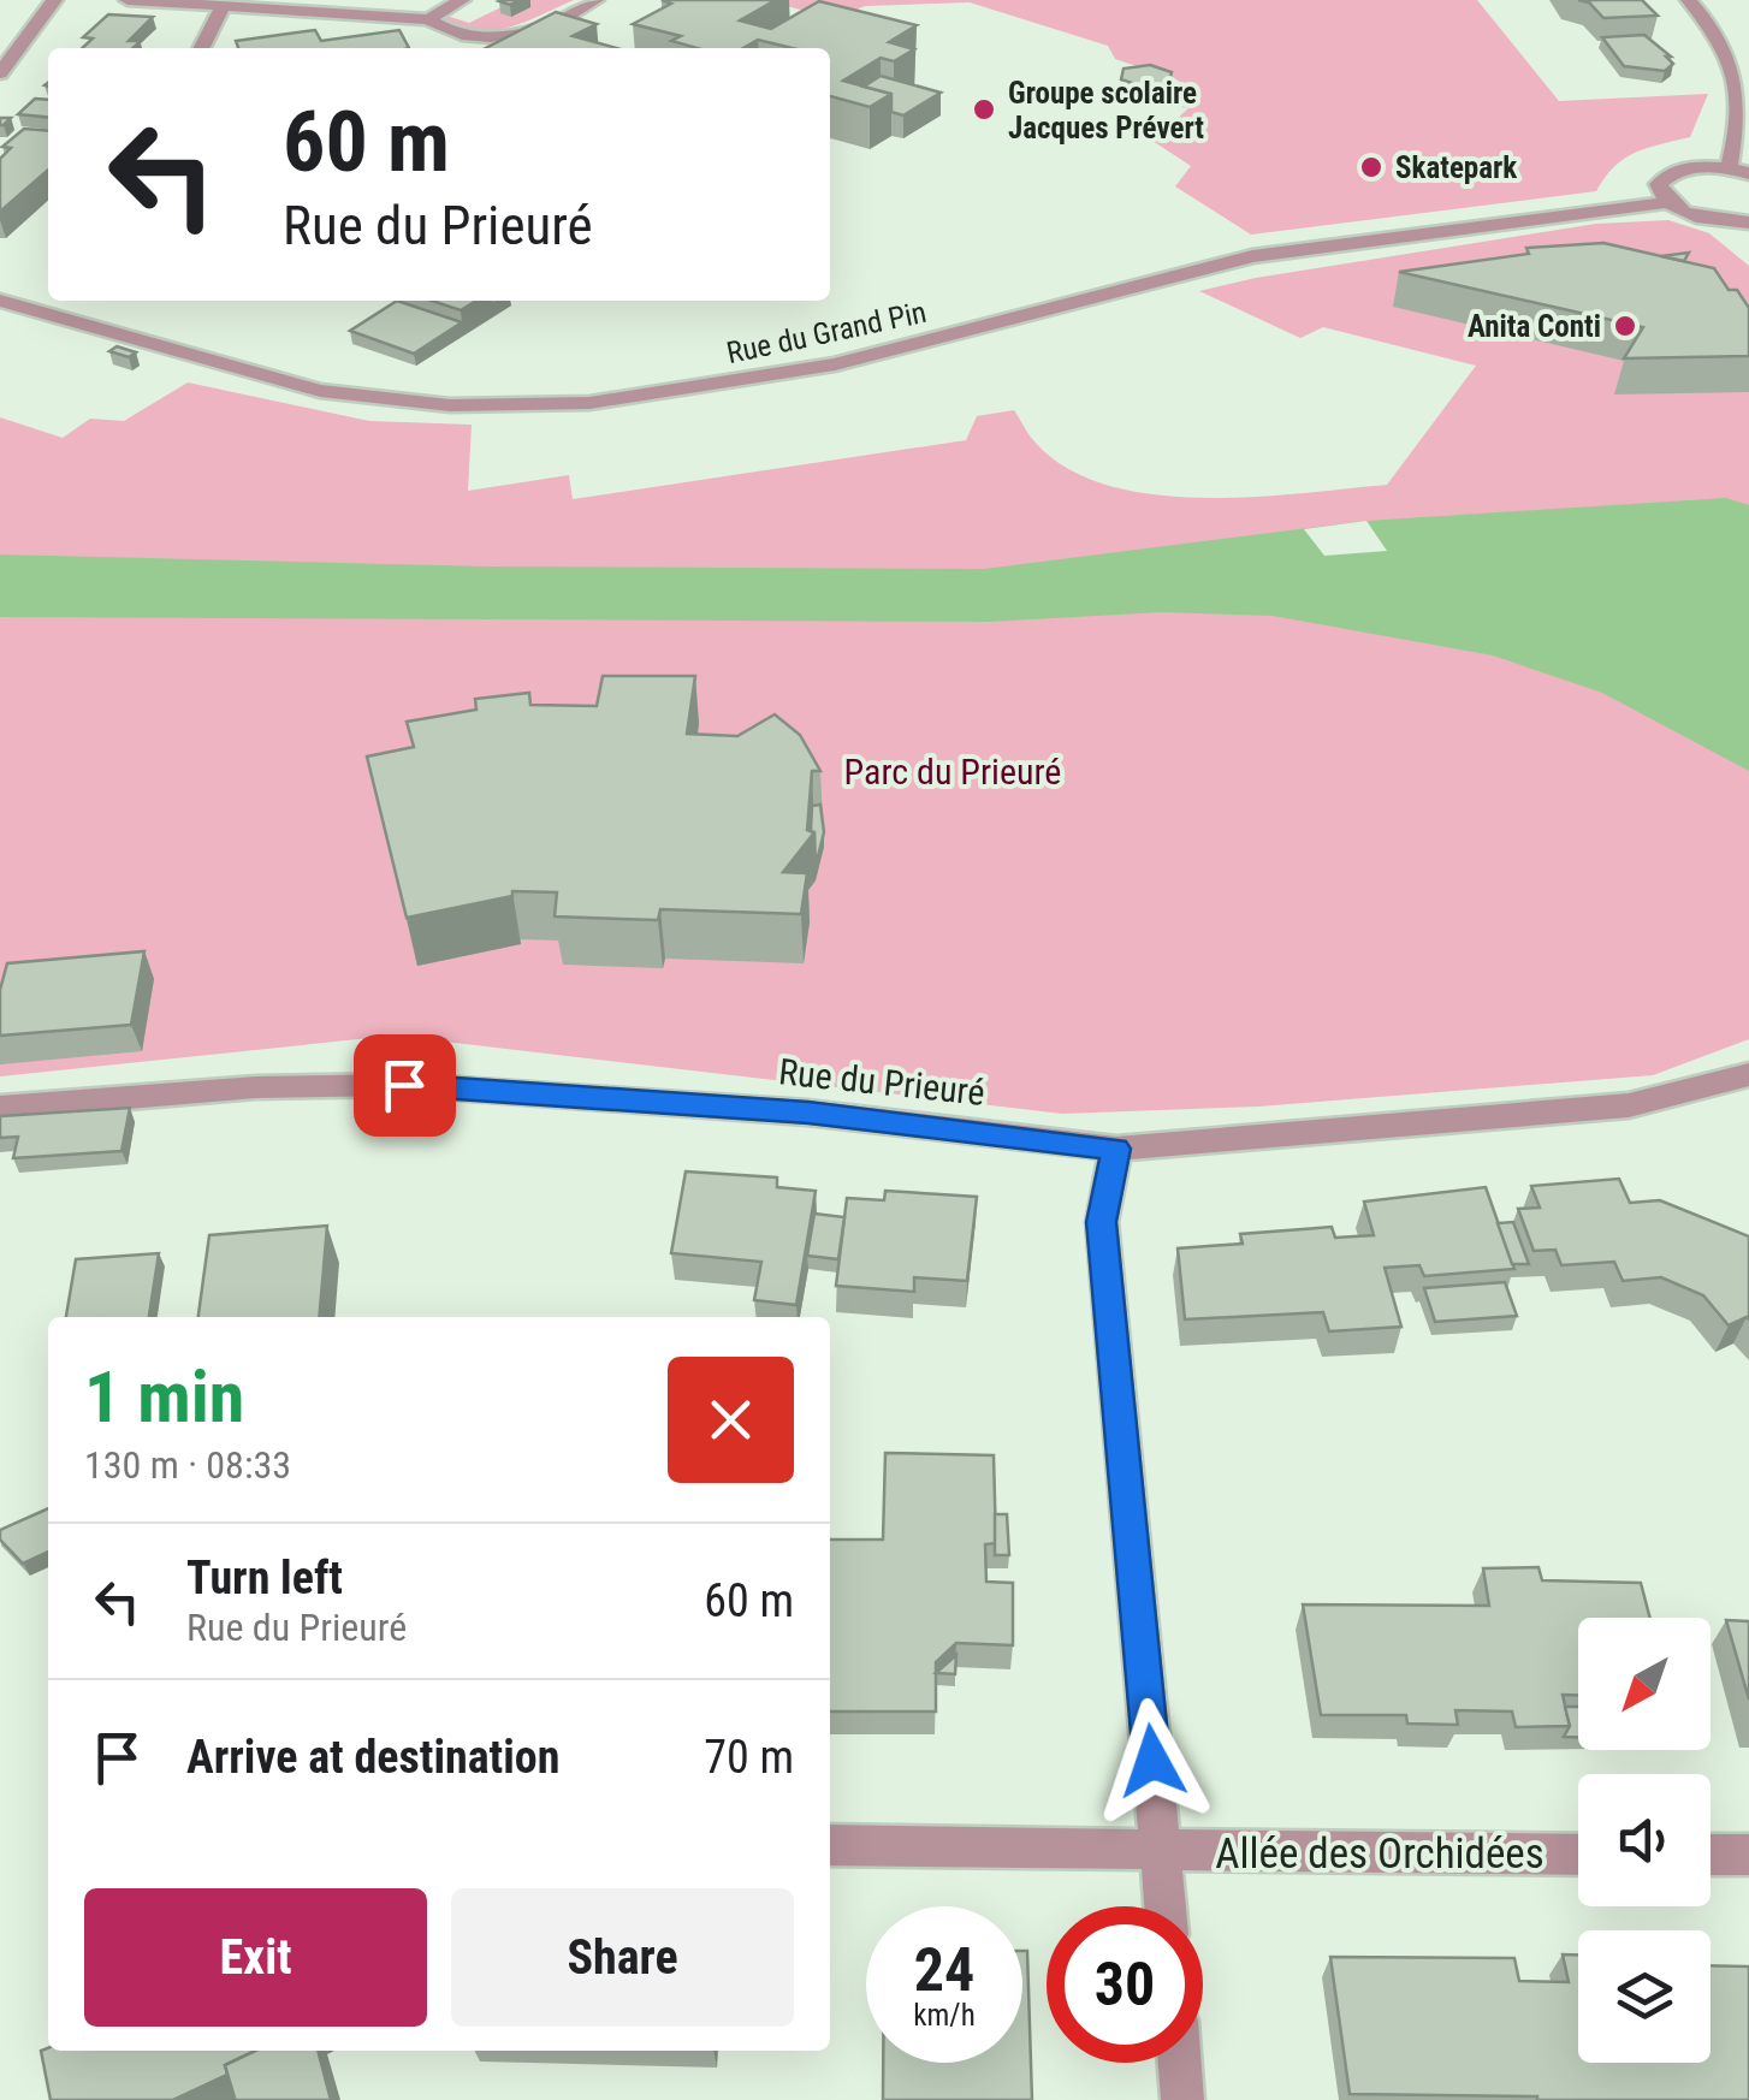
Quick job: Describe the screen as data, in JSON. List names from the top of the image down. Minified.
{"streets":{"street":["Rue du Grand Pin","Rue du Prieuré","Allée des Orchidées"]},"parks":["Parc du Prieuré"],"places":["Groupe scolaire Jacques Prévert","Skatepark","Anita Conti"],"north":"bottom left","page":{"turn":["60 m","Rue du Prieuré"],"heading":["1 min","130 m · 08:33"],"list":[{"name":"Turn left","note":"Rue du Prieuré","value":"60 m"},{"name":"Arrive at destination","value":"70 m"}],"buttons":["Exit","Share"],"speed":"24 km/h","limit":"30"}}
